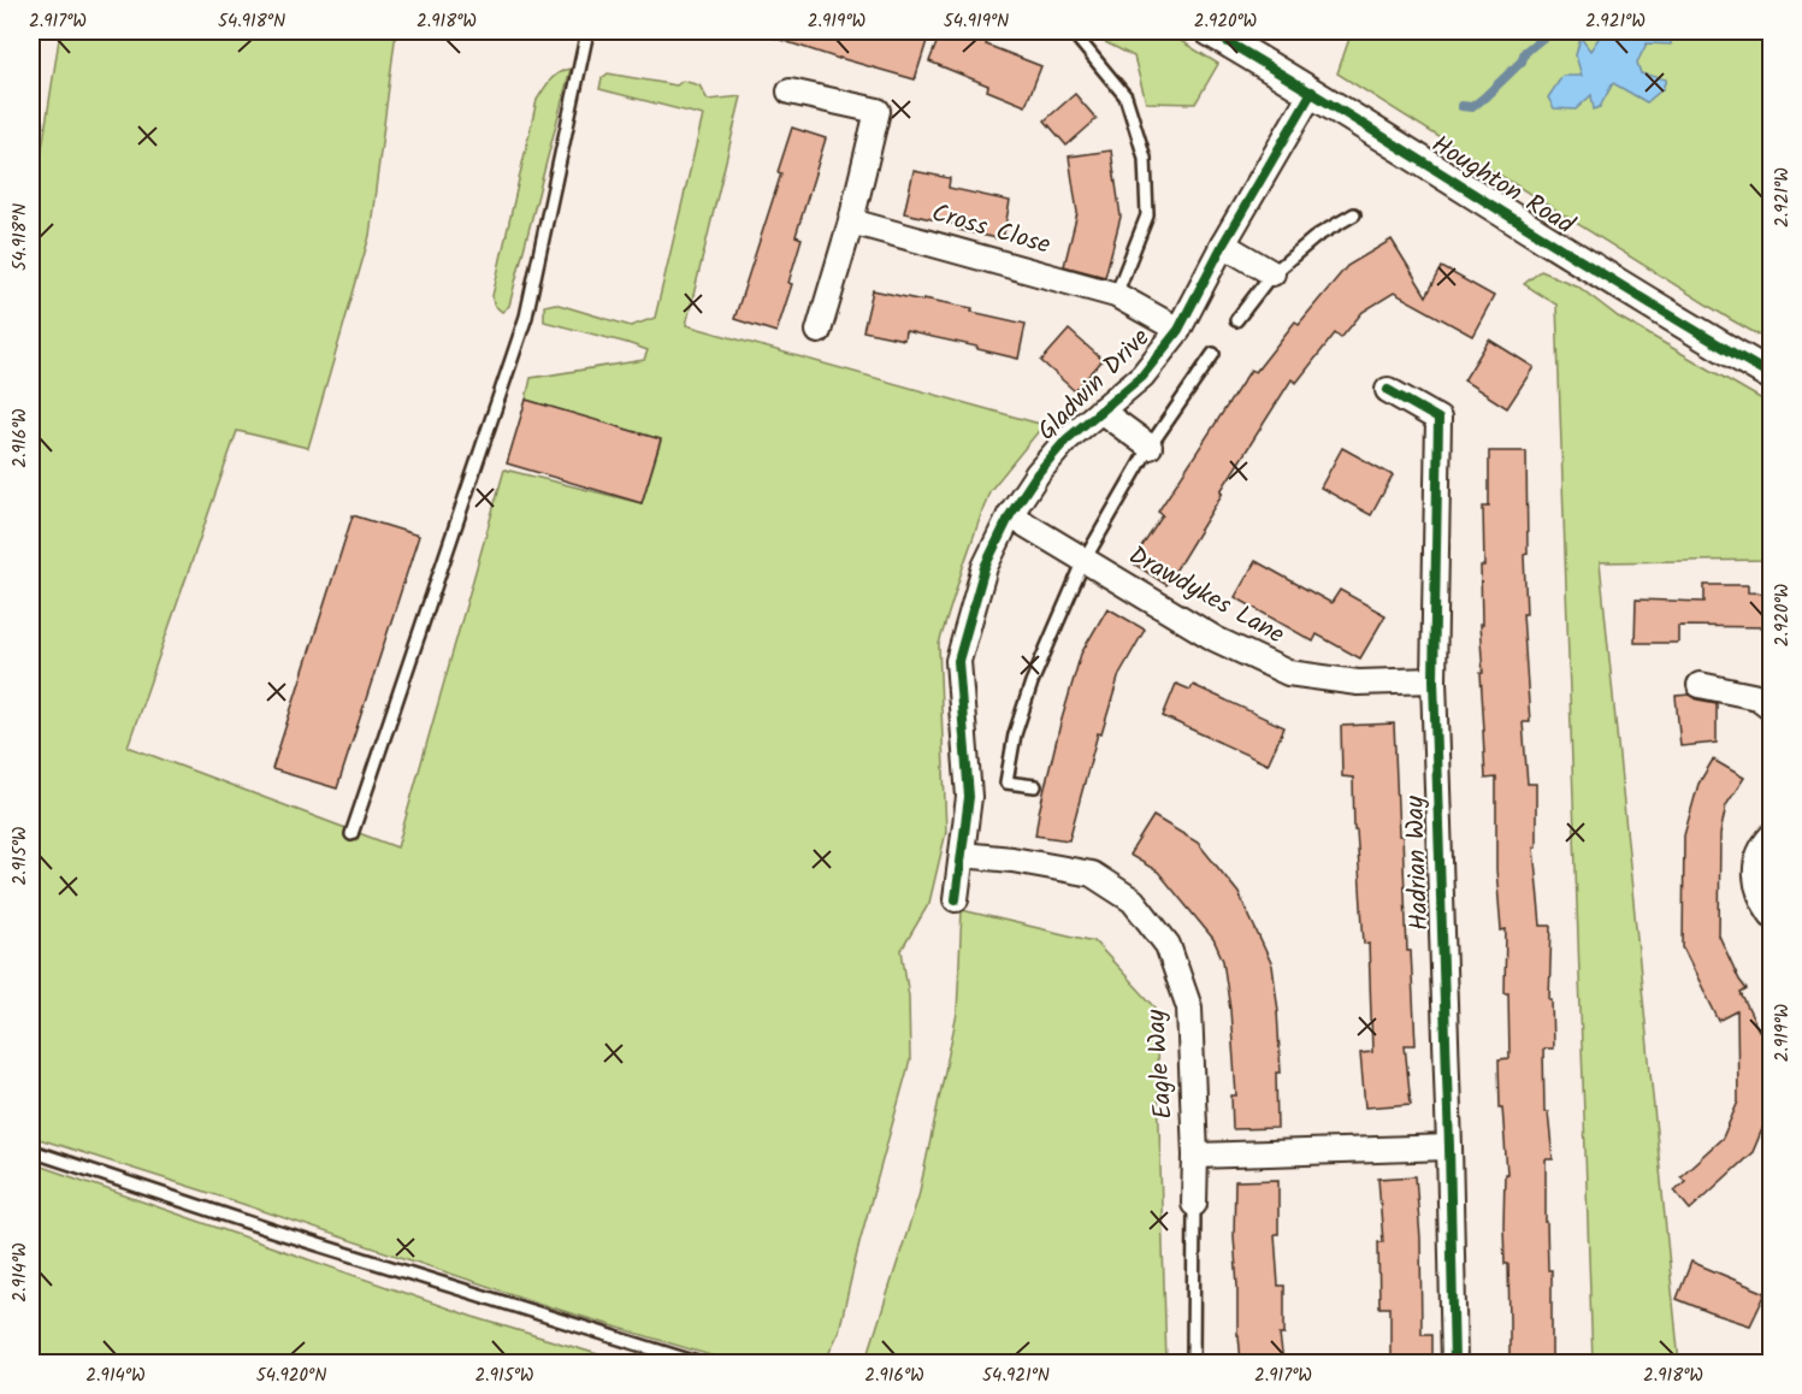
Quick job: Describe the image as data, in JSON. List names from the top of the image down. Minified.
{"streets":{"street":["Houghton Road","Cross Close","Gladwin Drive","Drawdykes Lane","Hadrian Way","Eagle Way"]},"crossings":[["Houghton Road","Gladwin Drive"],["Cross Close","Gladwin Drive"],["Gladwin Drive","Drawdykes Lane"],["Gladwin Drive","Eagle Way"],["Drawdykes Lane","Hadrian Way"]],"coordinates":["2.917°W","54.918°N","2.918°W","2.919°W","54.919°N","2.920°W","2.921°W","2.916°W","2.915°W","2.914°W","54.920°N","54.921°N"]}
